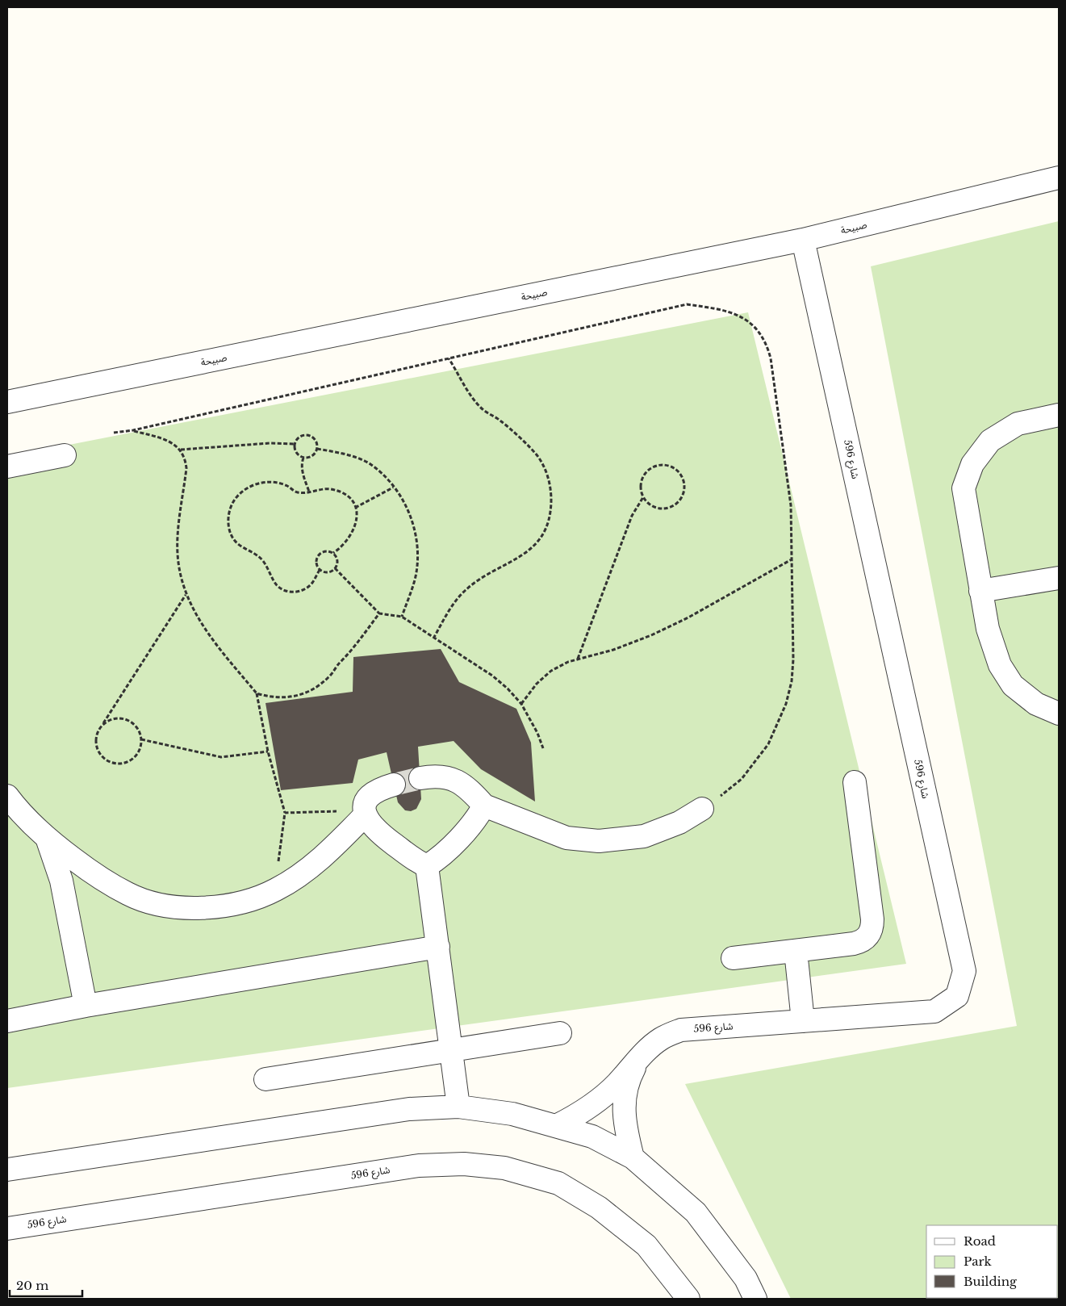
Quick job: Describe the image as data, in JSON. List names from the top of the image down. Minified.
{"streets":{"street":["صبيحة","شارع 596"]},"crossings":[["صبيحة","شارع 596"]],"legend":["Road","Park","Building"],"scale_bar":"20 m"}
